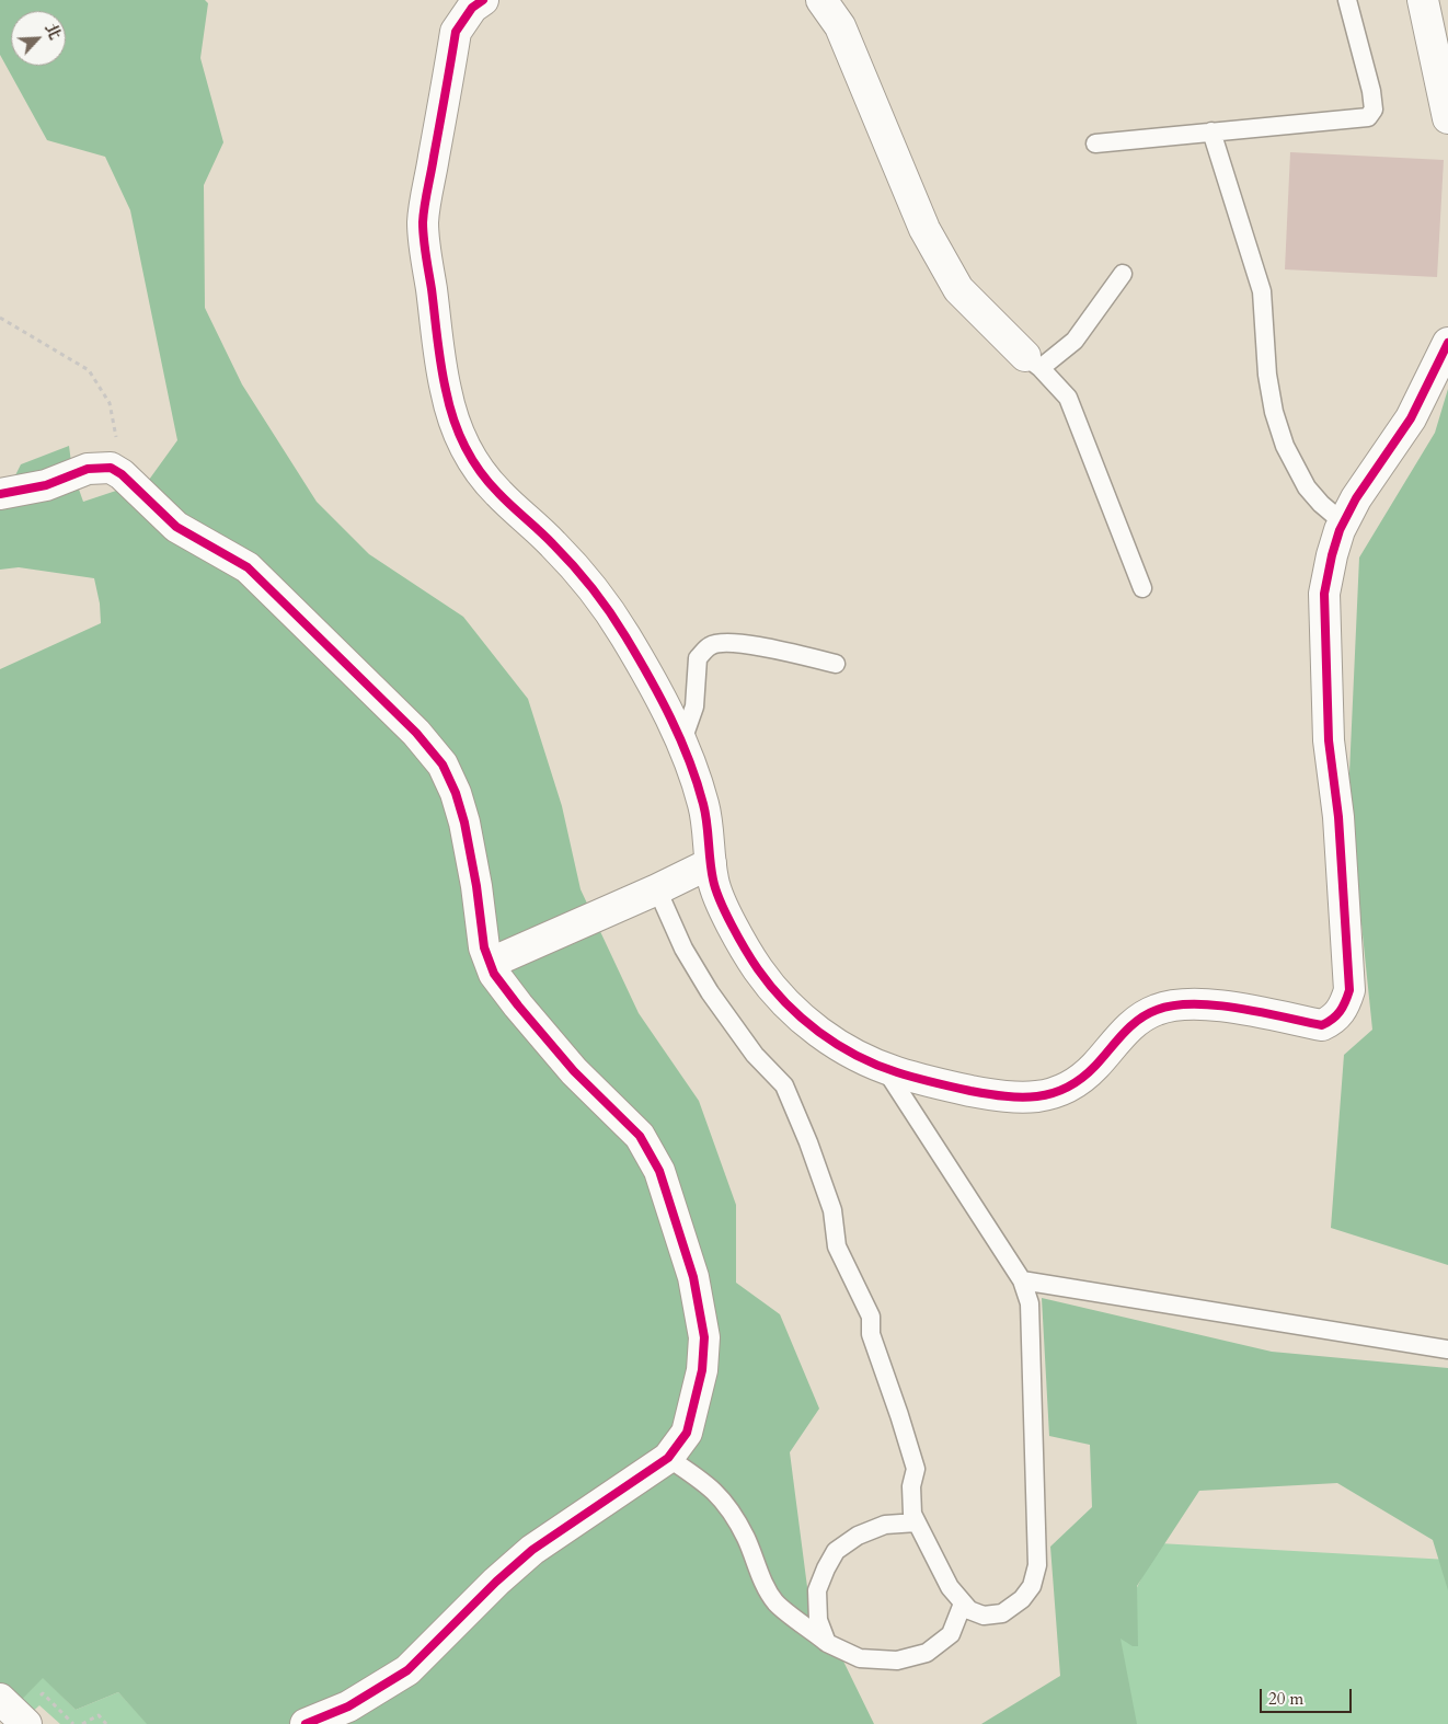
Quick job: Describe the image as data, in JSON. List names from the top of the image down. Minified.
{"scale_bar":"20 m","north":"top right"}
